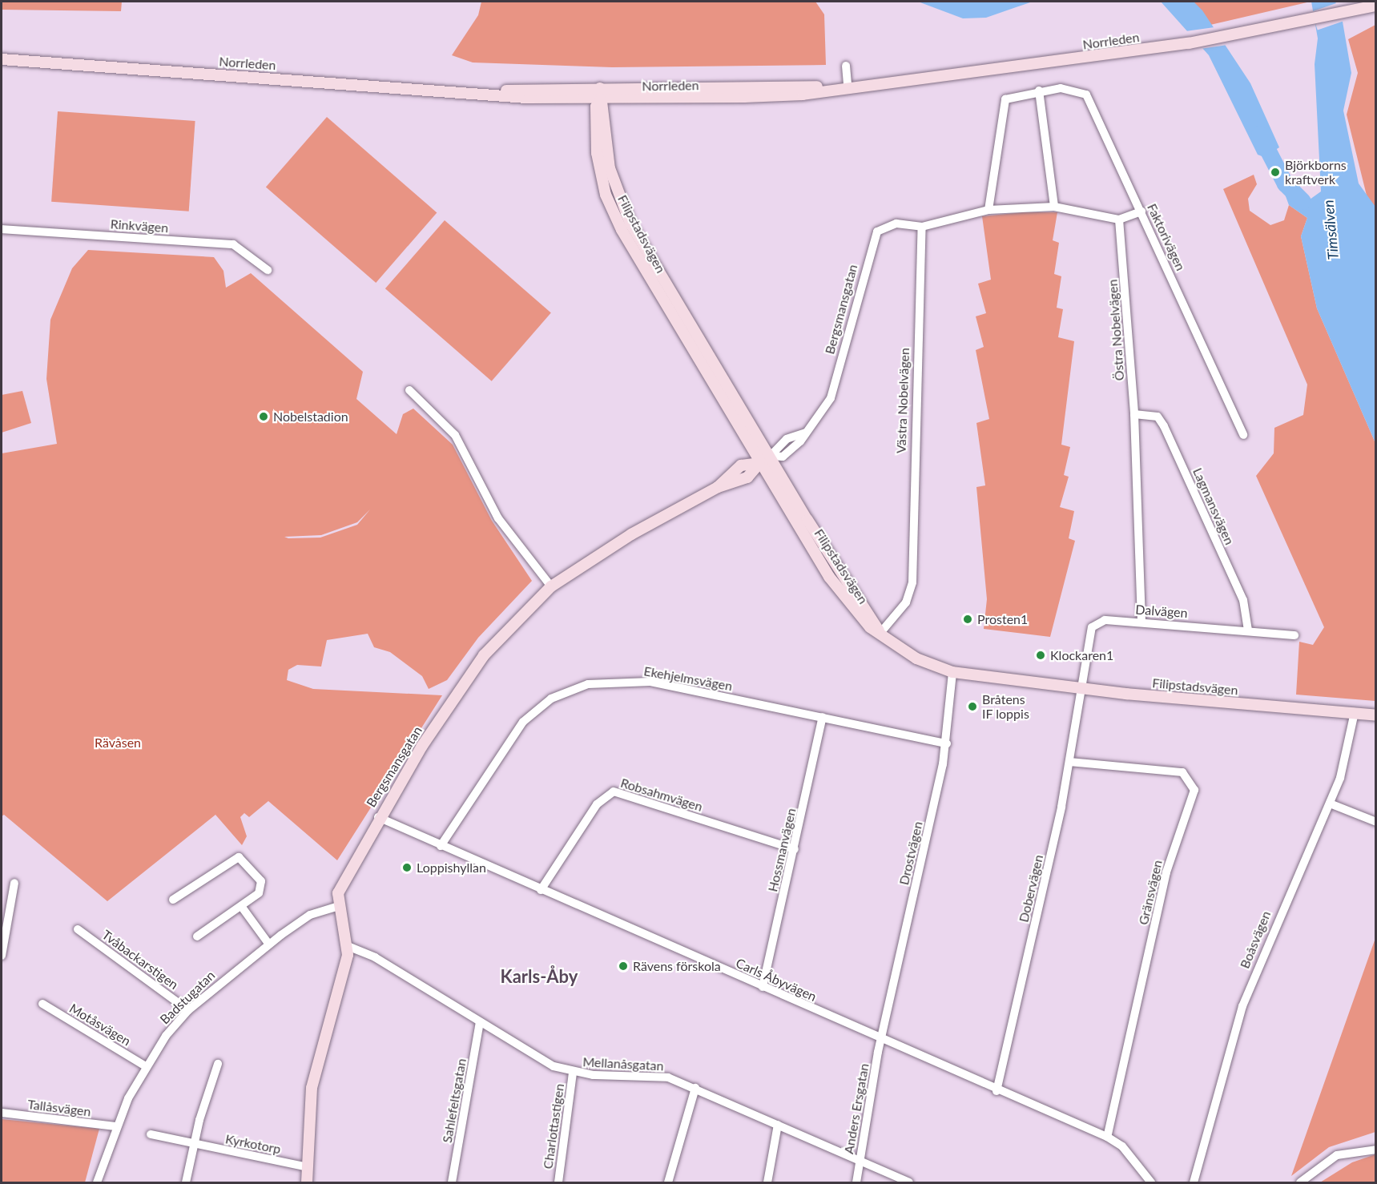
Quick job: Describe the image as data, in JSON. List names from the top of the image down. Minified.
{"streets":{"street":["Norrleden","Rinkvägen","Filipstadsvägen","Faktorivägen","Bergsmansgatan","Östra Nobelvägen","Västra Nobelvägen","Lagmansvägen","Dalvägen","Ekehjelmsvägen","Robsahmvägen","Hossmanvägen","Drostvägen","Dobervägen","Gränsvägen","Boåsvägen","Tvåbackarstigen","Carls Åbyvägen","Badstugatan","Motåsvägen","Mellanåsgatan","Sahlefeltsgatan","Tallåsvägen","Anders Ersgatan","Charlottastigen","Kyrkotorp"]},"crossings":[["Norrleden","Filipstadsvägen"],["Filipstadsvägen","Bergsmansgatan"],["Filipstadsvägen","Västra Nobelvägen"],["Filipstadsvägen","Dalvägen"],["Filipstadsvägen","Drostvägen"],["Filipstadsvägen","Dobervägen"],["Filipstadsvägen","Boåsvägen"],["Bergsmansgatan","Västra Nobelvägen"],["Bergsmansgatan","Carls Åbyvägen"],["Bergsmansgatan","Badstugatan"],["Bergsmansgatan","Mellanåsgatan"],["Bergsmansgatan","Kyrkotorp"],["Östra Nobelvägen","Lagmansvägen"],["Östra Nobelvägen","Dalvägen"],["Lagmansvägen","Dalvägen"],["Dalvägen","Dobervägen"],["Ekehjelmsvägen","Hossmanvägen"],["Ekehjelmsvägen","Drostvägen"],["Ekehjelmsvägen","Carls Åbyvägen"],["Robsahmvägen","Hossmanvägen"],["Robsahmvägen","Carls Åbyvägen"],["Hossmanvägen","Carls Åbyvägen"],["Drostvägen","Carls Åbyvägen"],["Drostvägen","Anders Ersgatan"],["Dobervägen","Gränsvägen"],["Dobervägen","Carls Åbyvägen"],["Gränsvägen","Carls Åbyvägen"],["Tvåbackarstigen","Badstugatan"],["Carls Åbyvägen","Anders Ersgatan"],["Badstugatan","Motåsvägen"],["Badstugatan","Tallåsvägen"],["Mellanåsgatan","Sahlefeltsgatan"],["Mellanåsgatan","Anders Ersgatan"],["Mellanåsgatan","Charlottastigen"]],"districts":["Karls-Åby"],"water":["Timsälven"],"parks":["Rävåsen"],"places":["Björkborns kraftverk","Nobelstadion","Prosten1","Klockaren1","Bråtens IF loppis","Loppishyllan","Rävens förskola"]}
